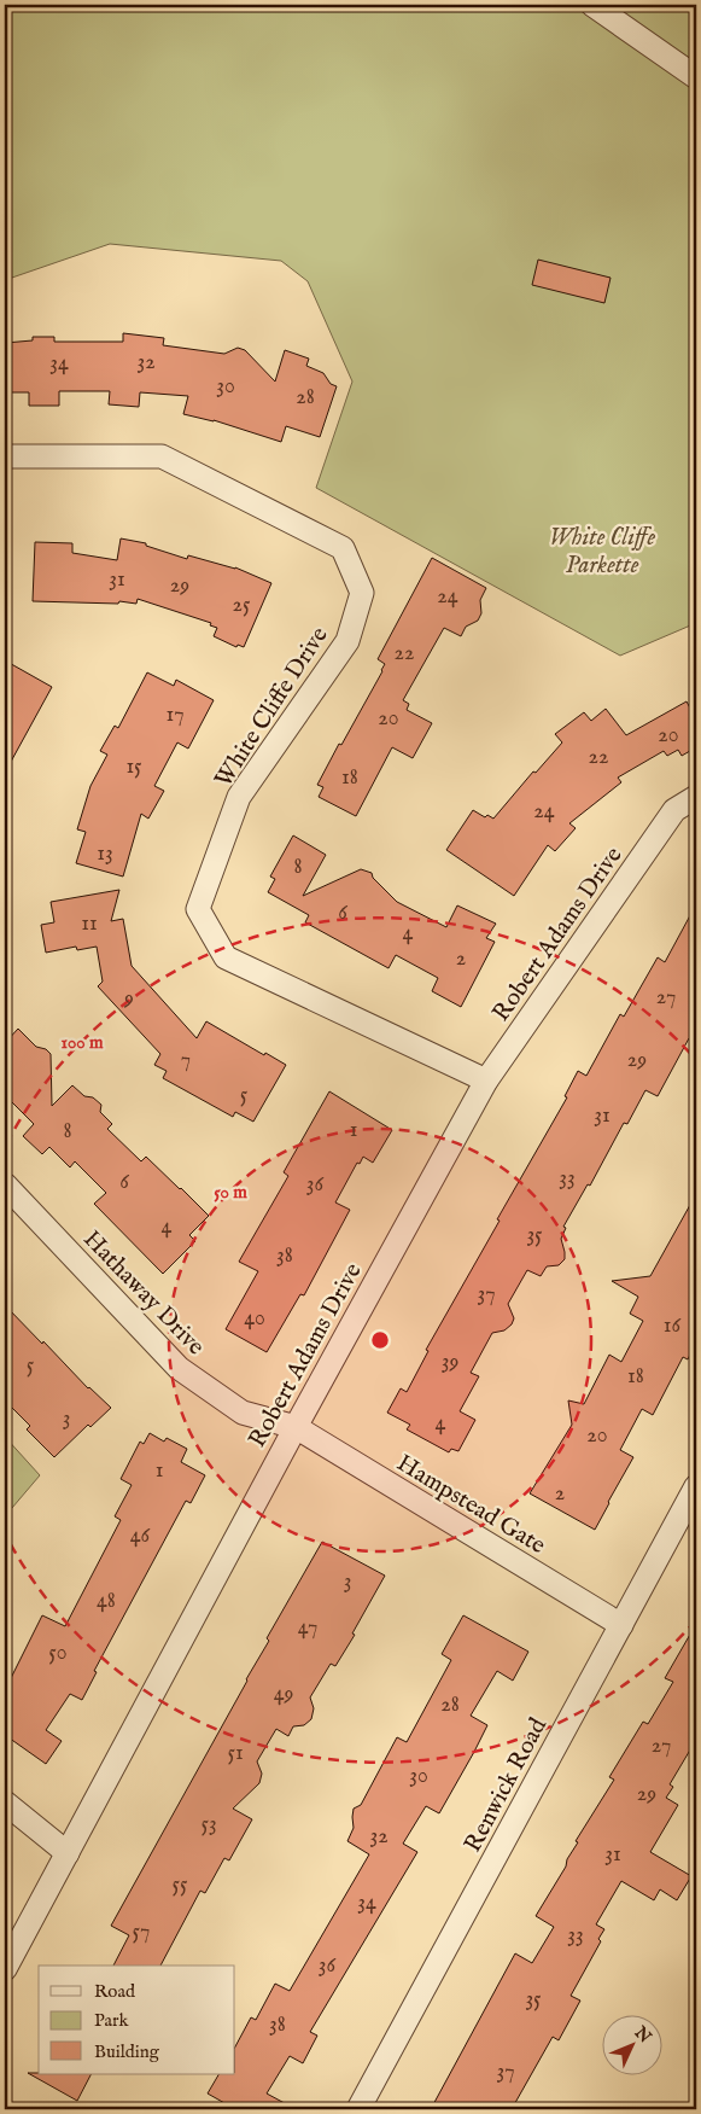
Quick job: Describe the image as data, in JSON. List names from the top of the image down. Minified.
{"streets":{"street":["White Cliffe Drive","Robert Adams Drive","Hathaway Drive","Hampstead Gate","Renwick Road"]},"crossings":[["White Cliffe Drive","Robert Adams Drive"],["Robert Adams Drive","Hathaway Drive"],["Robert Adams Drive","Hampstead Gate"],["Hathaway Drive","Hampstead Gate"],["Hampstead Gate","Renwick Road"]],"parks":["White Cliffe Parkette"],"house_numbers":["32","34","30","28","31","29","24","25","22","17","20","20","22","15","18","24","13","8","6","11","4","2","27","9","7","29","5","31","1","8","33","6","36","4","35","38","37","40","16","39","5","18","3","4","20","1","2","46","3","48","47","50","49","28","27","51","30","29","53","32","31","55","34","57","33","36","35","38","37"],"legend":["Road","Park","Building"],"north":"top right","rings":["100 m","50 m"]}
